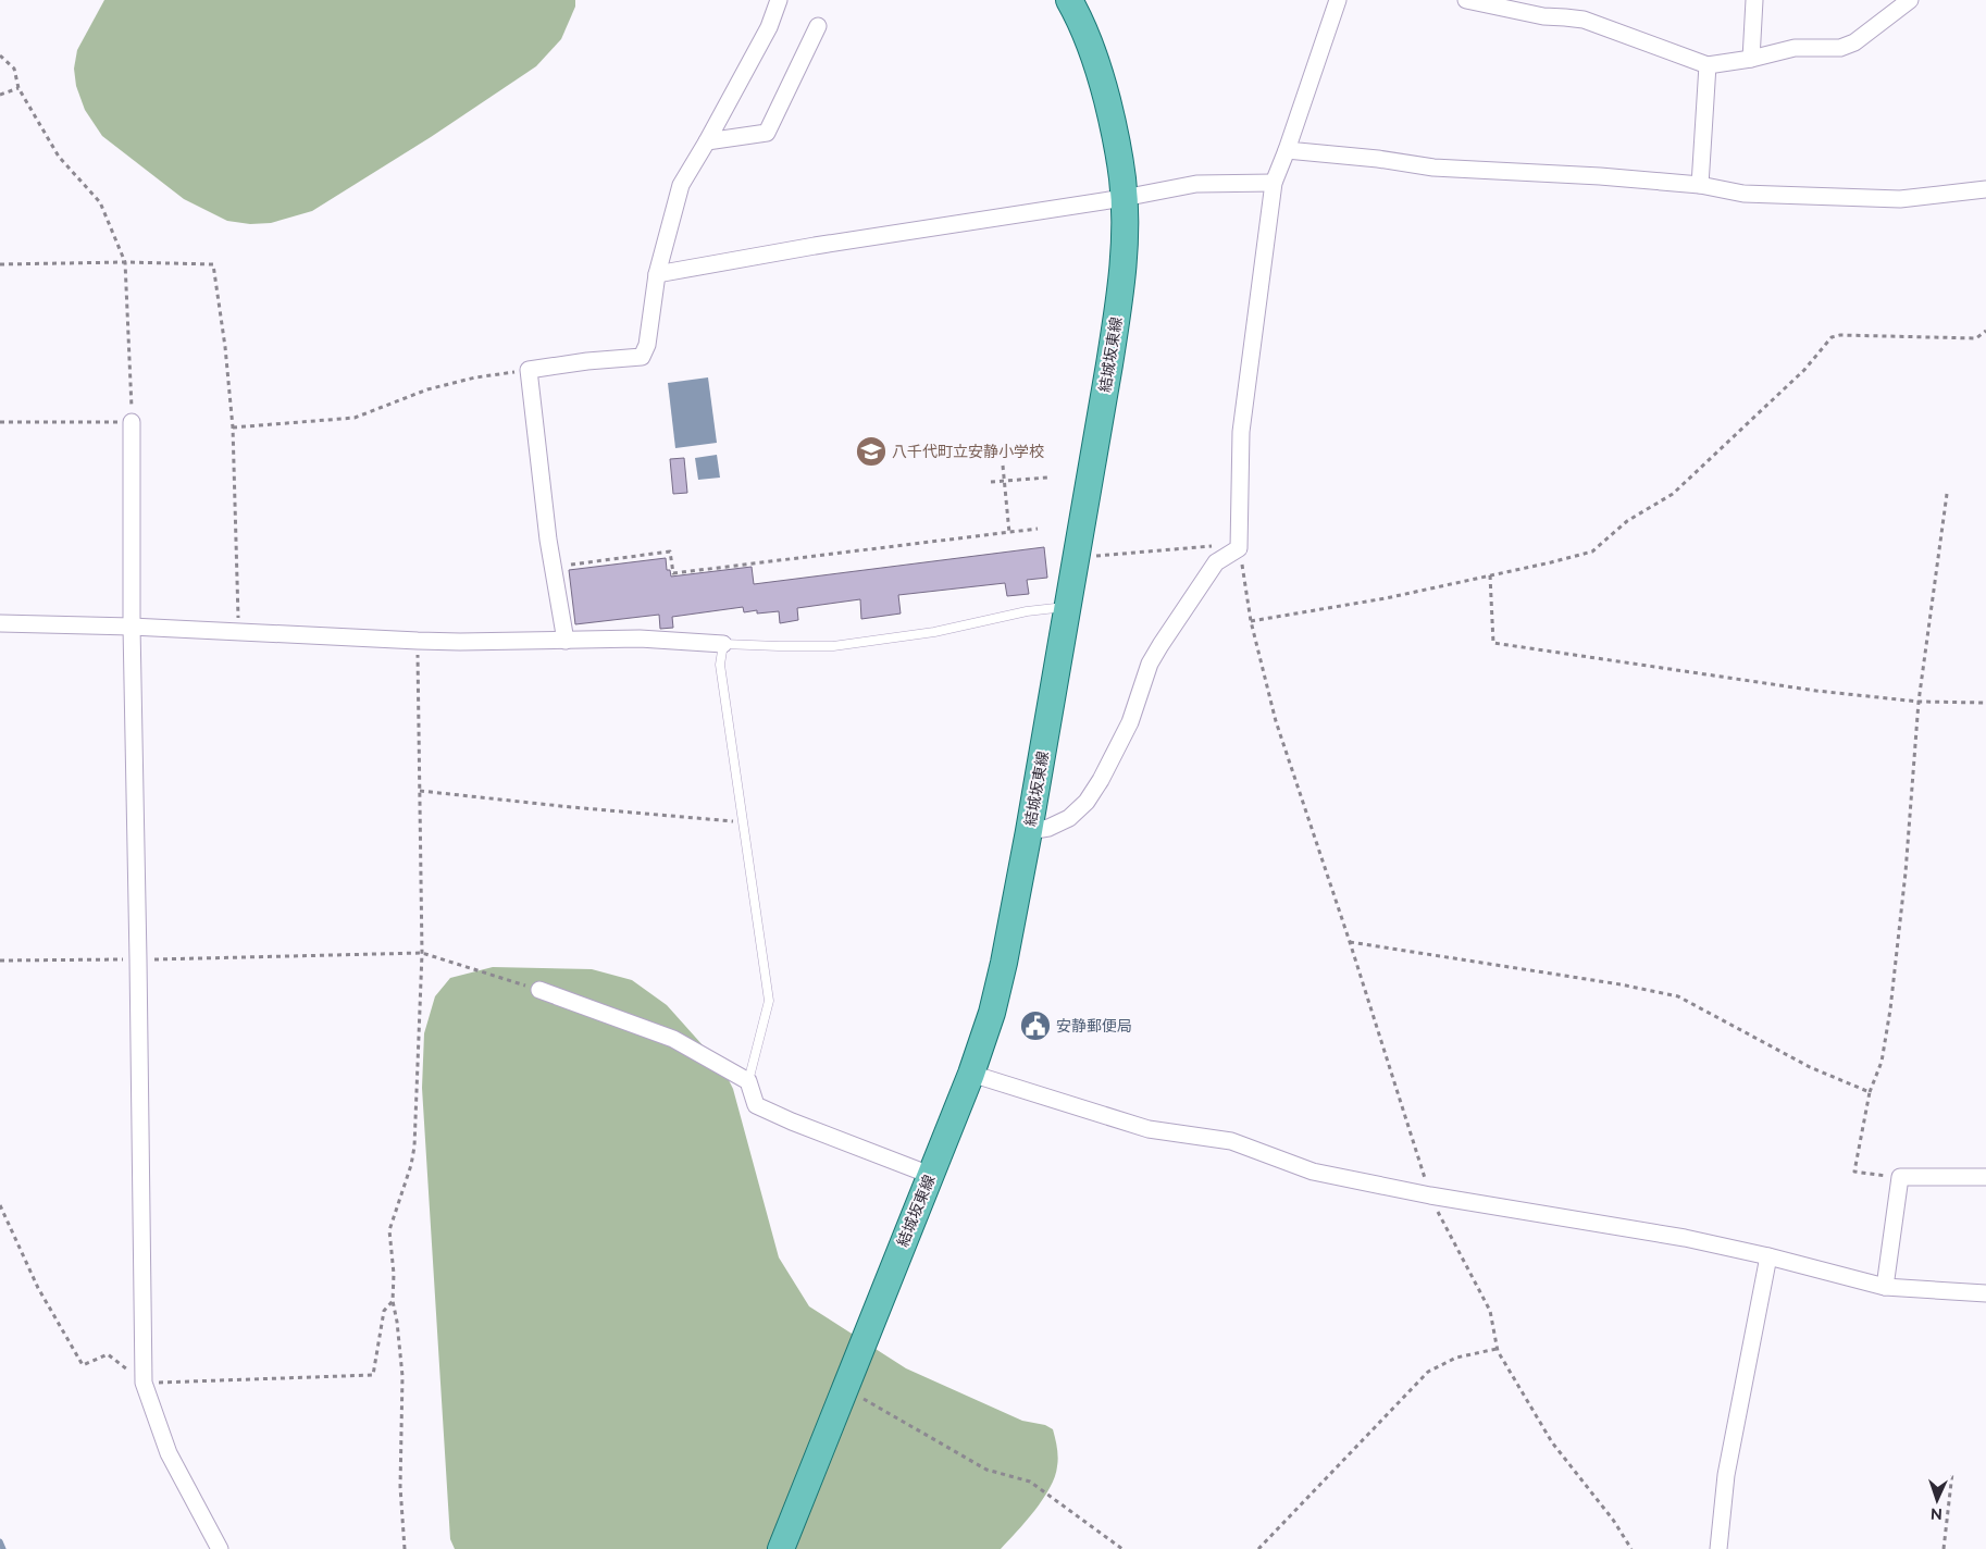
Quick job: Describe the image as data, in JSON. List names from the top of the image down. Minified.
{"streets":{"main road":["結城坂東線"]},"places":{"school or university":["八千代町立安静小学校"],"public building":["安静郵便局"]},"north":"bottom"}
